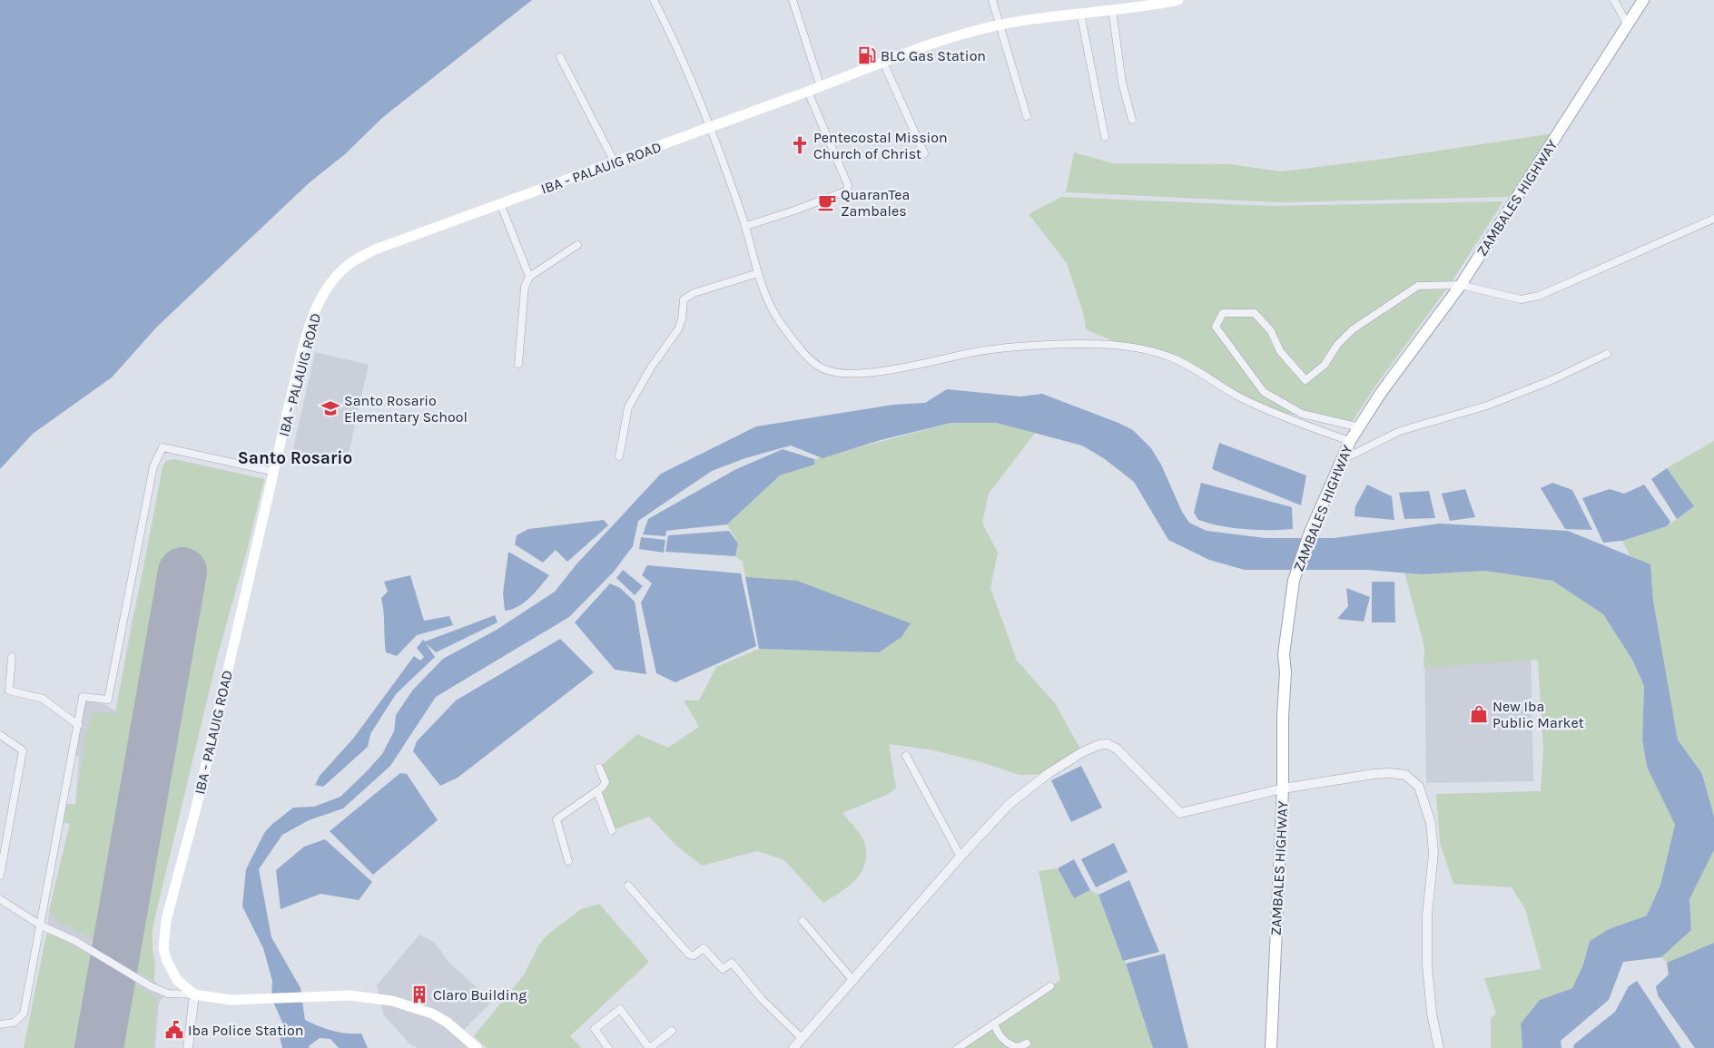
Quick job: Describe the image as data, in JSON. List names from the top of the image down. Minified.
{"streets":{"main road":["IBA - PALAUIG ROAD","ZAMBALES HIGHWAY"]},"districts":["Santo Rosario"],"places":{"fuel station":["BLC Gas Station"],"church":["Pentecostal Mission Church of Christ"],"cafe":["QuaranTea Zambales"],"school or university":["Santo Rosario Elementary School"],"shop":["New Iba Public Market"],"building":["Claro Building"],"public building":["Iba Police Station"]}}
